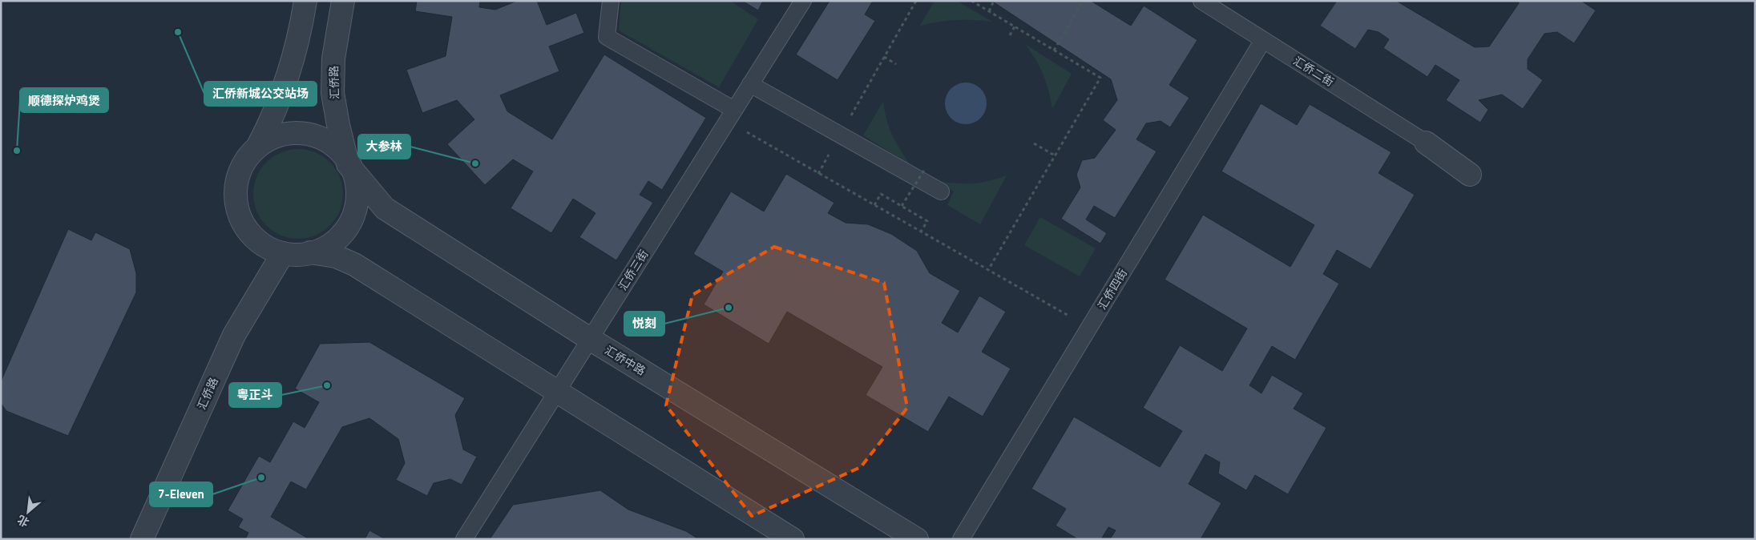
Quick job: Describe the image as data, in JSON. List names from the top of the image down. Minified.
{"streets":{"street":["汇侨路","汇侨中路"],"lane":["汇侨二街","汇侨三街","汇侨四街"]},"crossings":[["汇侨二街","汇侨四街"],["汇侨路","汇侨中路"],["汇侨三街","汇侨中路"]],"places":["汇侨新城公交站场","顺德探炉鸡煲","大参林","悦刻","粤正斗","7-Eleven"],"north":"bottom left"}
